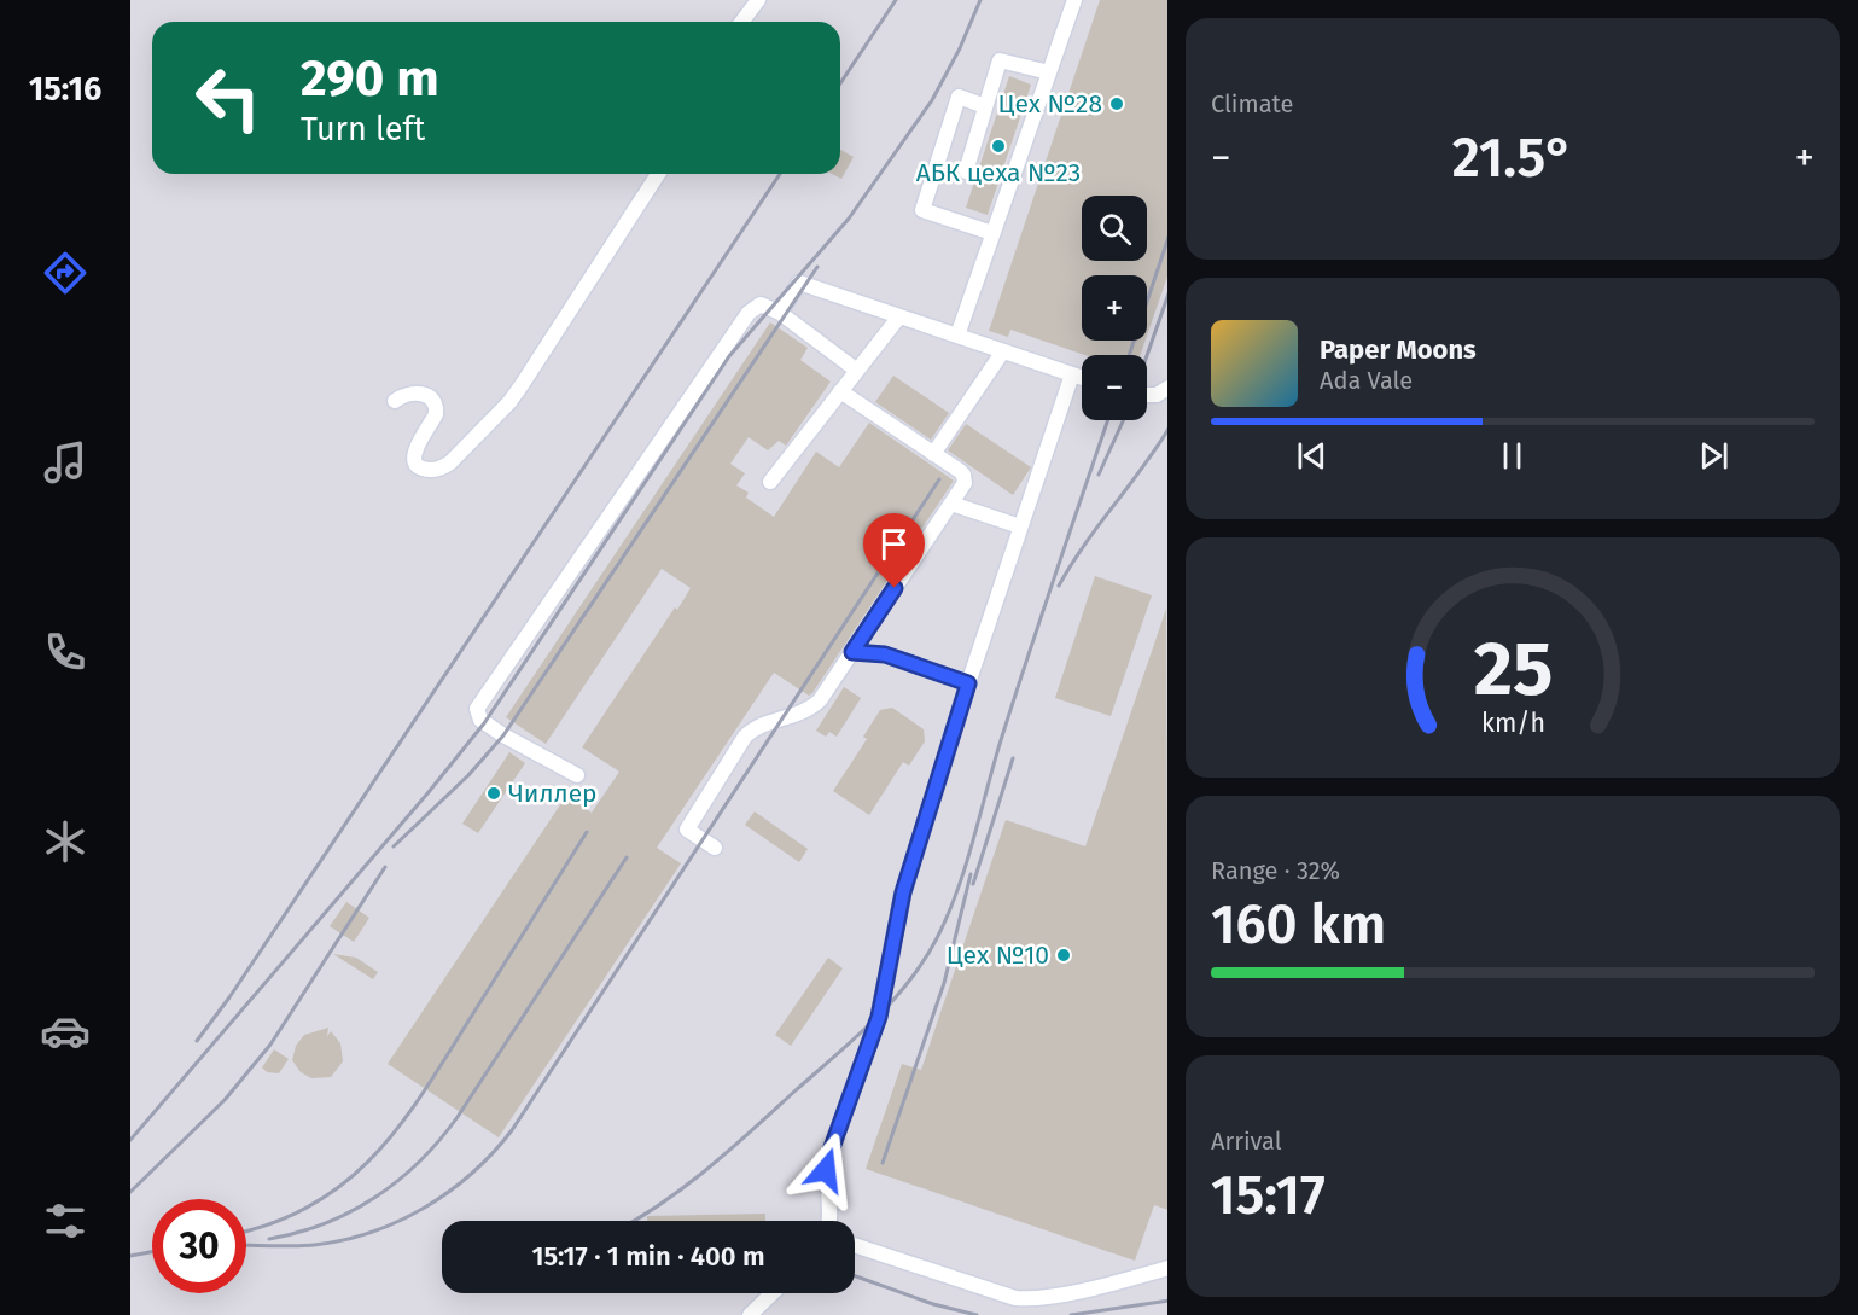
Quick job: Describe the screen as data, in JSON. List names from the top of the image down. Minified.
{"places":["Цех №28","АБК цеха №23","Чиллер","Цех №10"],"page":{"tabs":"15:16","tile":["Climate",["Range · 32%","160 km"],["Arrival","15:17"]],"turn":["290 m","Turn left"],"heat":["−","21.5°","+"],"map_buttons":["+","−"],"song":["Paper Moons","Ada Vale"],"limit":"30","trip":"15:17 · 1 min · 400 m","gauge":["25","km/h"]}}
